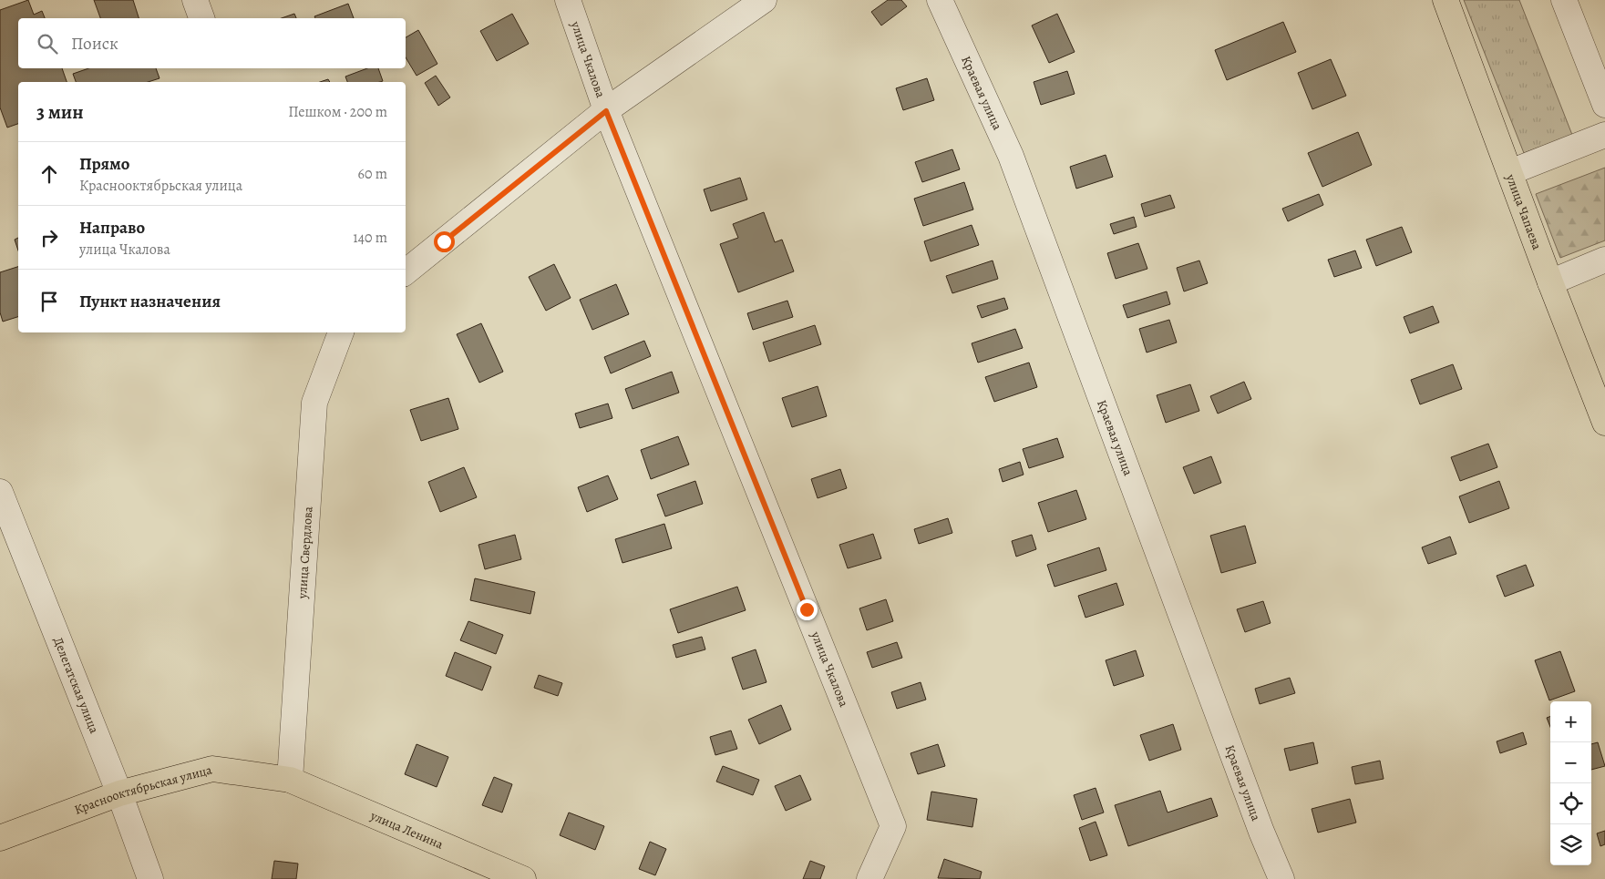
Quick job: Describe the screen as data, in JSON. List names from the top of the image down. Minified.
{"streets":{"main road":["улица Чапаева","Краснооктябрьская улица","улица Ленина"],"street":["улица Чкалова","Краевая улица","улица Свердлова","Делегатская улица"]},"crossings":[["улица Свердлова","Краснооктябрьская улица"],["улица Свердлова","улица Ленина"],["Делегатская улица","Краснооктябрьская улица"],["Краснооктябрьская улица","улица Ленина"]],"page":{"search":"Поиск","heading":["3 мин","Пешком · 200 m"],"list":[["Прямо","Краснооктябрьская улица","60 m"],["Направо","улица Чкалова","140 m"],"Пункт назначения"],"map_buttons":["+","−"]}}
